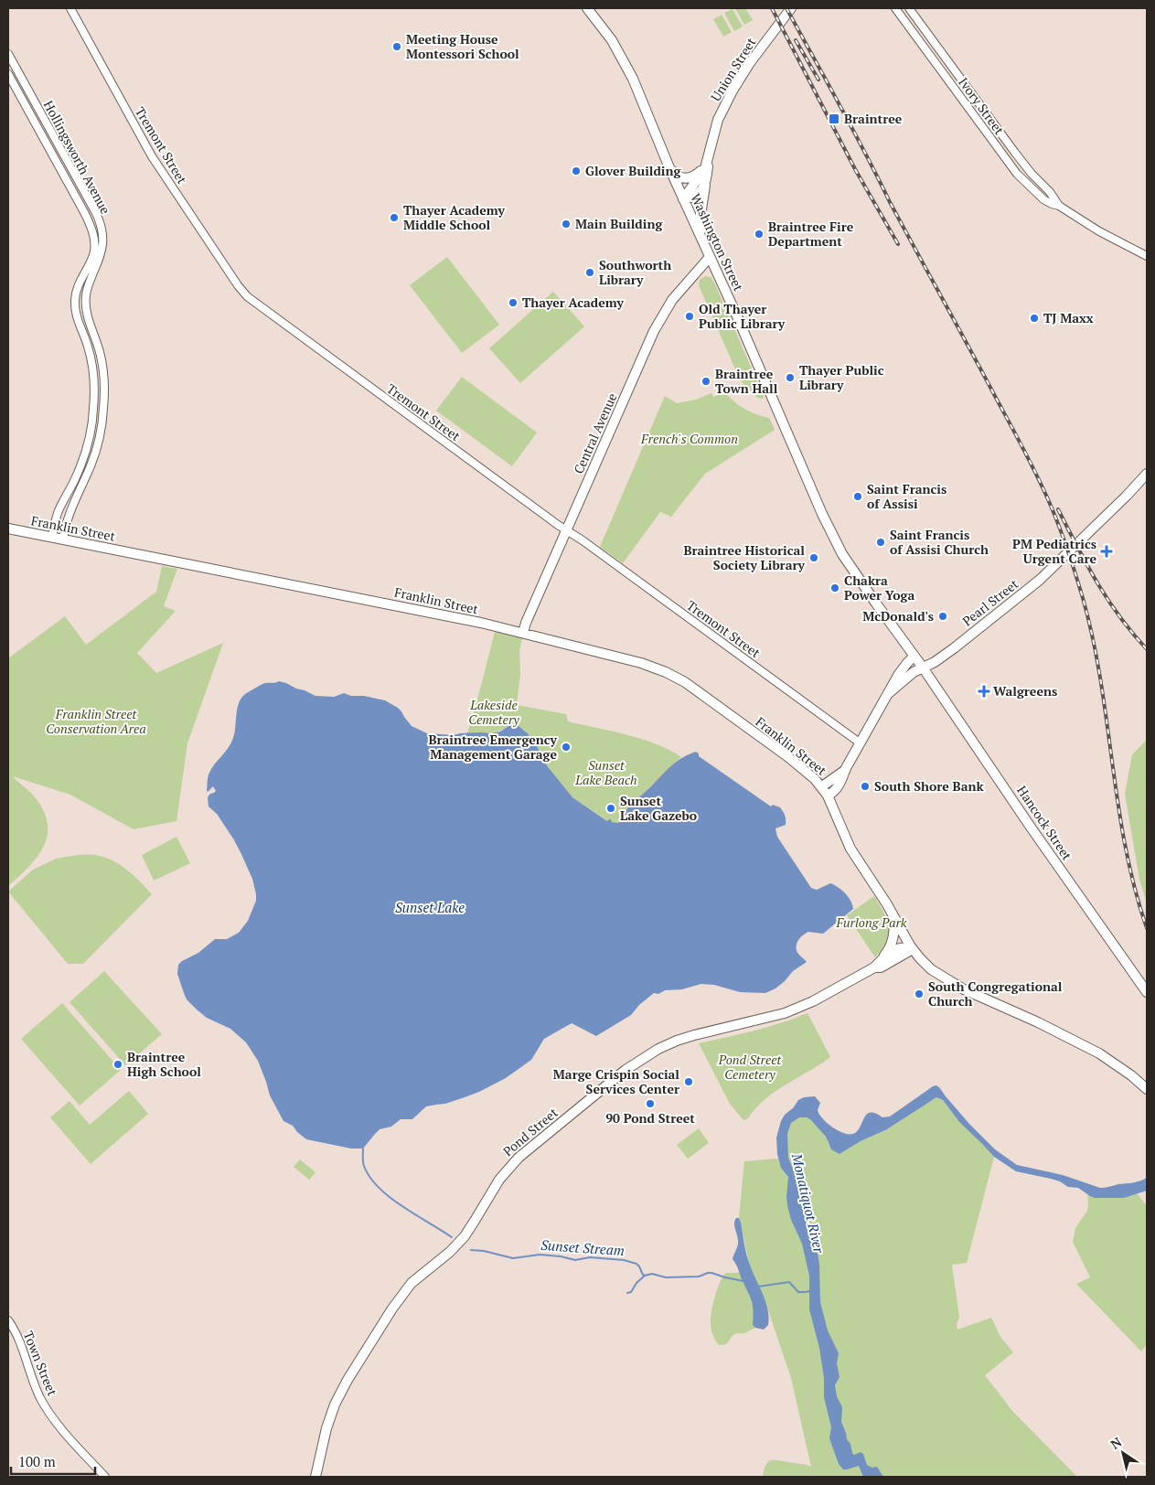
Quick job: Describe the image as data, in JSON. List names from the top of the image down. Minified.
{"streets":{"main road":["Union Street","Washington Street","Central Avenue","Franklin Street","Pearl Street","Hancock Street","Pond Street"],"street":["Ivory Street","Tremont Street","Hollingsworth Avenue","Town Street"]},"crossings":[["Union Street","Washington Street"],["Tremont Street","Central Avenue"],["Hollingsworth Avenue","Franklin Street"],["Washington Street","Central Avenue"],["Washington Street","Pearl Street"],["Washington Street","Hancock Street"],["Central Avenue","Franklin Street"],["Pearl Street","Hancock Street"]],"water":["Sunset Lake","Monatiquot River","Sunset Stream"],"parks":["French's Common","Lakeside Cemetery","Franklin Street Conservation Area","Sunset Lake Beach","Furlong Park","Pond Street Cemetery"],"places":{"other":["Meeting House Montessori School","Glover Building","Thayer Academy Middle School","Main Building","Braintree Fire Department","Southworth Library","Thayer Academy","Old Thayer Public Library","TJ Maxx","Thayer Public Library","Braintree Town Hall","Saint Francis of Assisi","Saint Francis of Assisi Church","Braintree Historical Society Library","Chakra Power Yoga","McDonald's","Braintree Emergency Management Garage","South Shore Bank","Sunset Lake Gazebo","South Congregational Church","Braintree High School","Marge Crispin Social Services Center","90 Pond Street"],"transit":["Braintree"],"health":["PM Pediatrics Urgent Care","Walgreens"]},"scale_bar":"100 m","north":"top left"}
